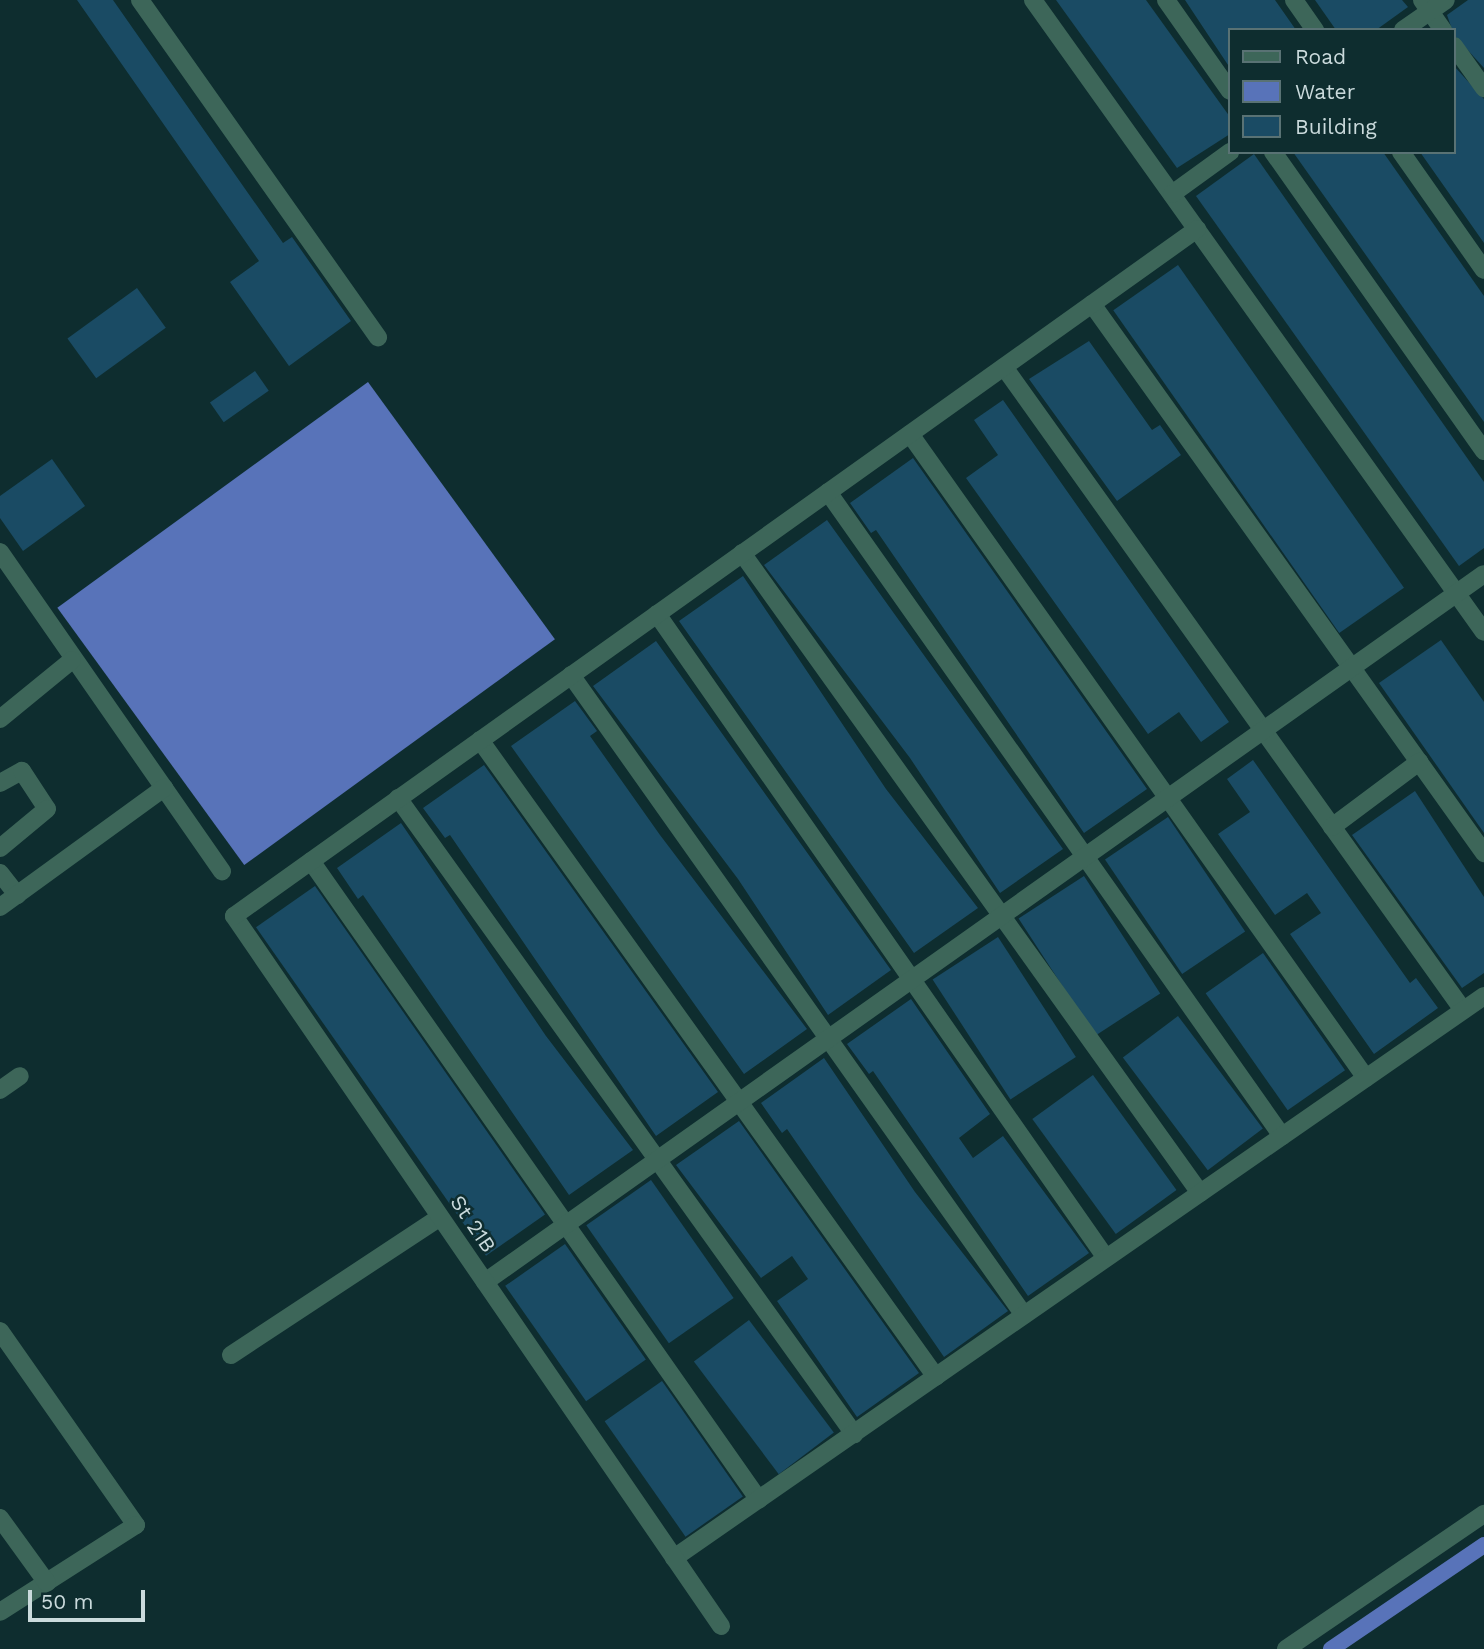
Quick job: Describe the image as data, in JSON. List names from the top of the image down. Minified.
{"streets":{"street":["St 21B"]},"legend":["Road","Water","Building"],"scale_bar":"50 m"}
